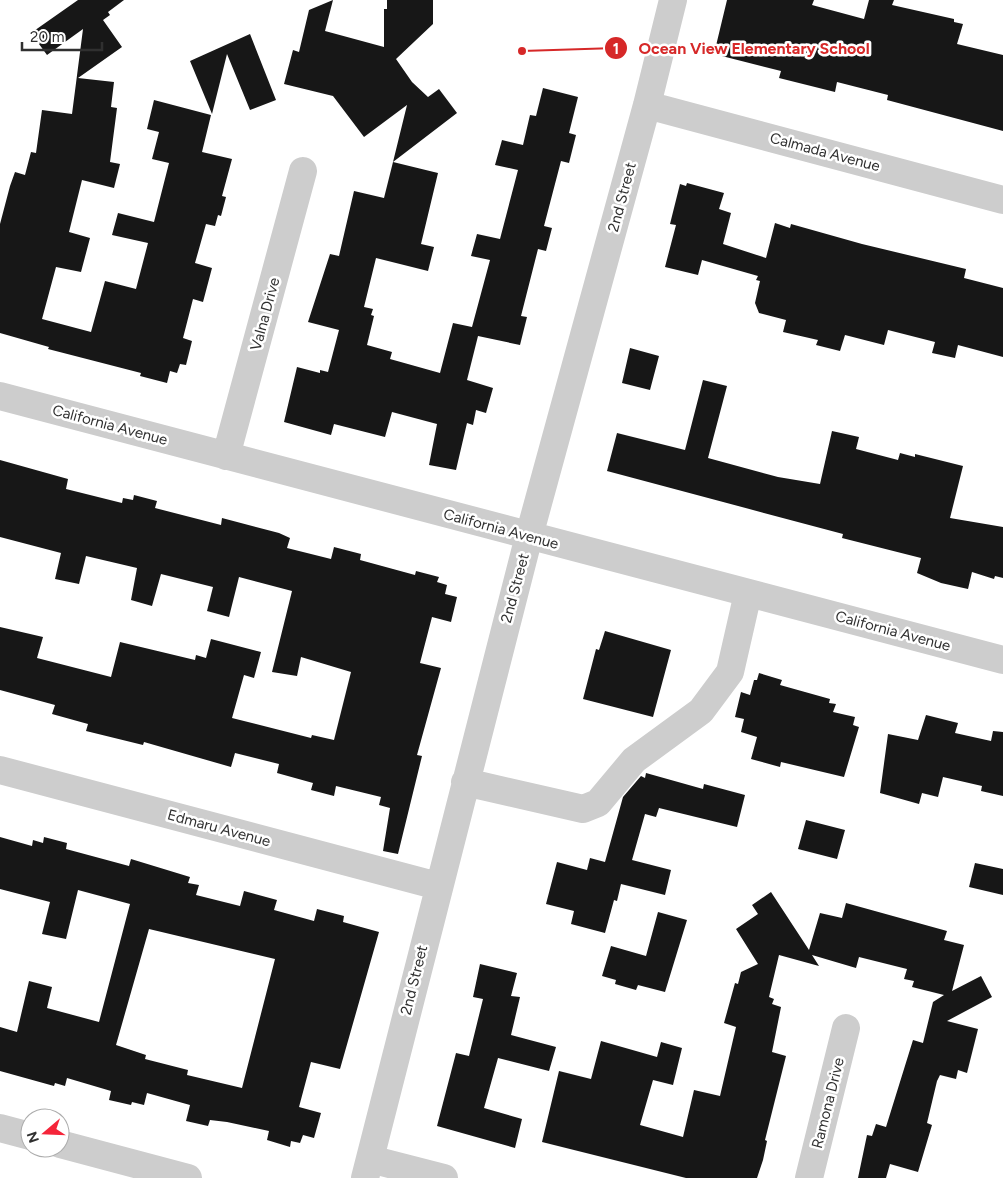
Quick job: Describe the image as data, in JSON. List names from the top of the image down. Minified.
{"streets":{"street":["Calmada Avenue","2nd Street","Valna Drive","California Avenue","Edmaru Avenue","Ramona Drive"]},"crossings":[["Calmada Avenue","2nd Street"],["2nd Street","California Avenue"],["2nd Street","Edmaru Avenue"],["Valna Drive","California Avenue"]],"places":["Ocean View Elementary School"],"scale_bar":"20 m","north":"left"}
